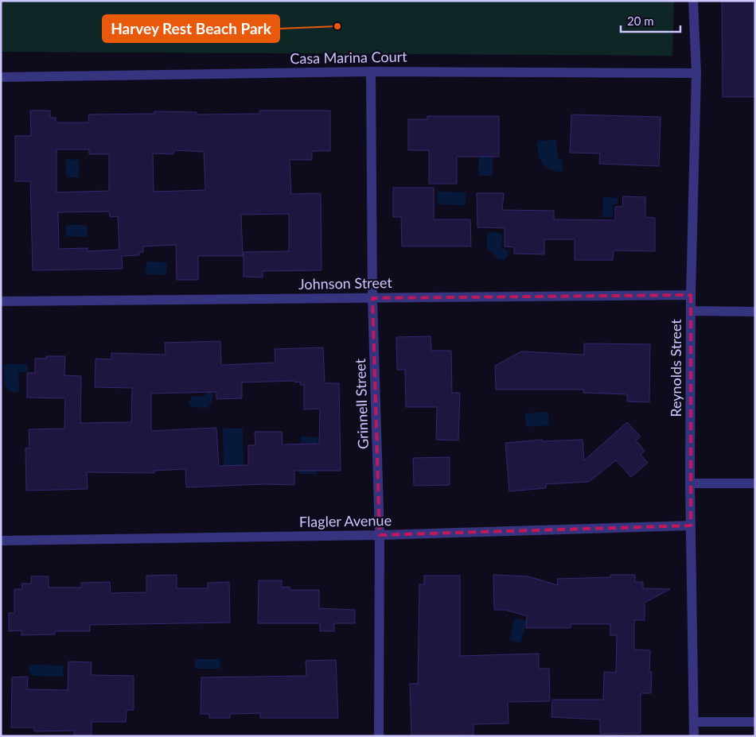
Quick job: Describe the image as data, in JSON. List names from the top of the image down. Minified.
{"streets":{"street":["Casa Marina Court","Johnson Street","Reynolds Street","Grinnell Street","Flagler Avenue"]},"crossings":[["Casa Marina Court","Reynolds Street"],["Casa Marina Court","Grinnell Street"],["Johnson Street","Reynolds Street"],["Johnson Street","Grinnell Street"],["Reynolds Street","Flagler Avenue"],["Grinnell Street","Flagler Avenue"]],"places":["Harvey Rest Beach Park"],"scale_bar":"20 m"}
